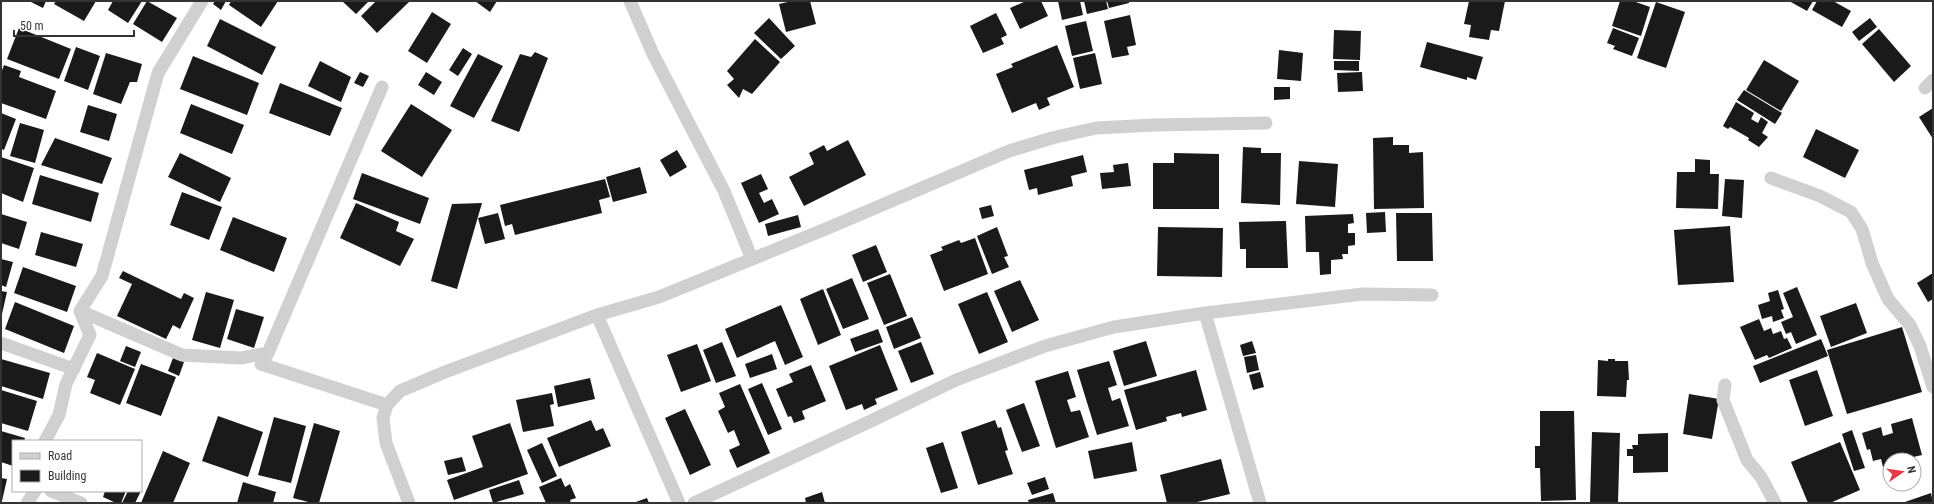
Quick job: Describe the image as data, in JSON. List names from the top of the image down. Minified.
{"legend":["Road","Building"],"scale_bar":"50 m","north":"right"}
